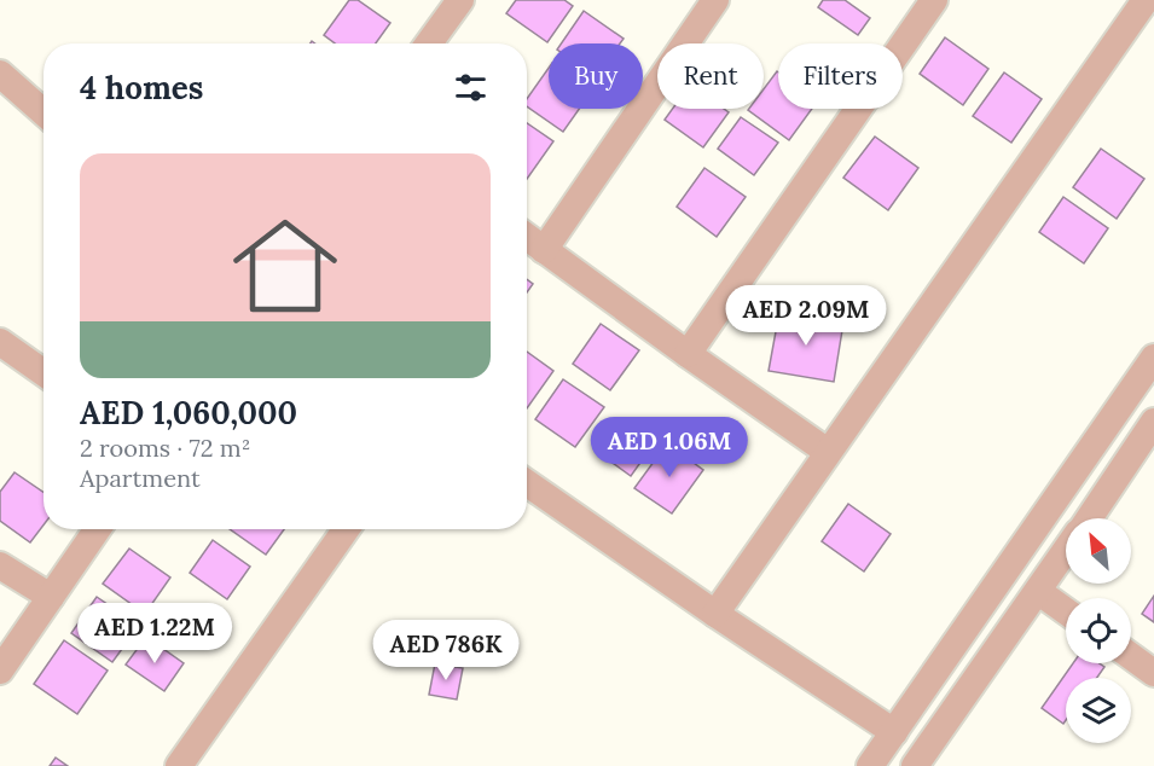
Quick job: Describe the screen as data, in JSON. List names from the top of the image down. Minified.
{"north":"top left","page":{"chip":["Buy","Rent","Filters"],"heading":"4 homes","list":[{"name":"AED 1,060,000","note":"2 rooms · 72 m² · Apartment"}],"price":["AED 2.09M","AED 1.06M","AED 1.22M","AED 786K"]}}
